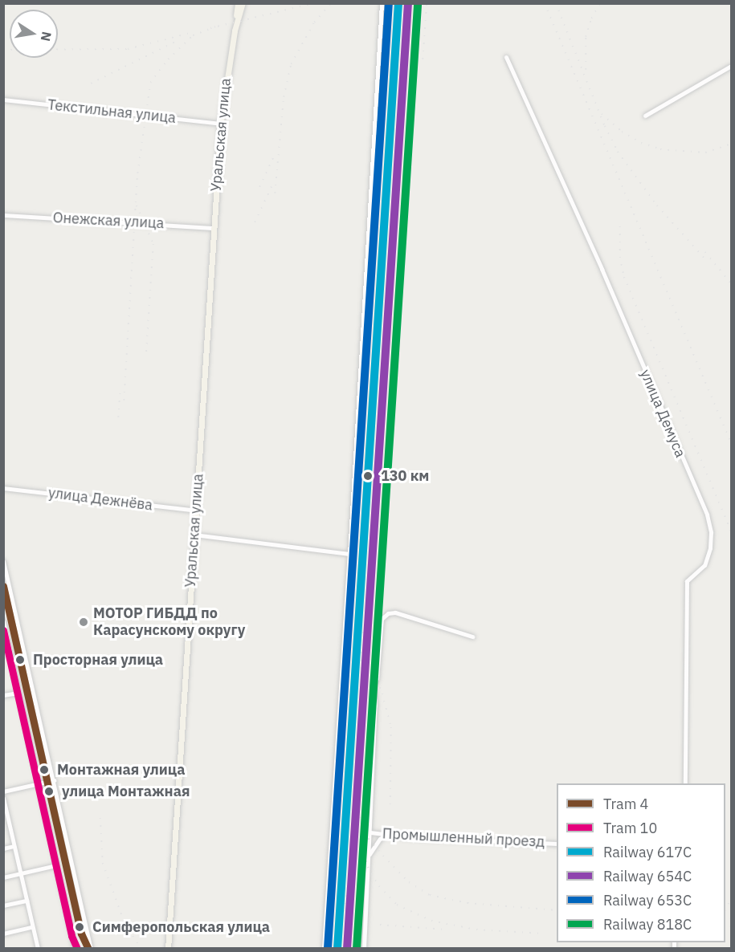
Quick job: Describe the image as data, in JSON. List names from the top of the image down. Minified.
{"streets":{"main road":["Уральская улица"],"street":["Текстильная улица","Онежская улица","улица Демуса","улица Дежнёва","Промышленный проезд"]},"crossings":[["Текстильная улица","Уральская улица"],["Уральская улица","Онежская улица"],["Уральская улица","улица Дежнёва"]],"places":["130 км","МОТОР ГИБДД по Карасунскому округу","Просторная улица","Монтажная улица","улица Монтажная","Симферопольская улица"],"lines":["rail line 617C","rail line 653С","rail line 654С","rail line 818С","tram line 4","tram line 10"],"legend":["Tram 4","Tram 10","Railway 617C","Railway 654С","Railway 653С","Railway 818С"],"north":"right"}
